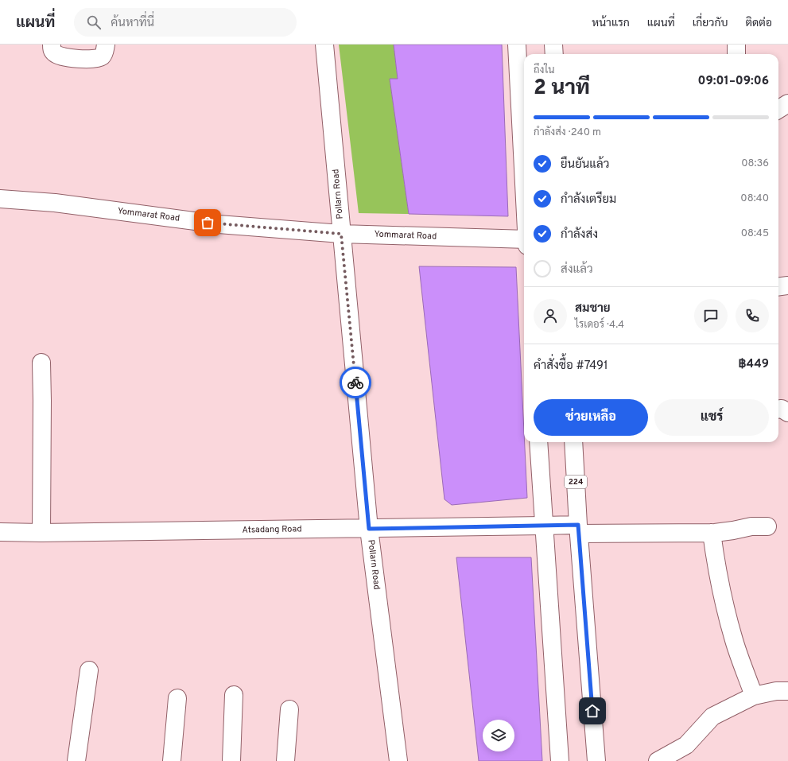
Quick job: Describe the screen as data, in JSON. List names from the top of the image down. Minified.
{"streets":{"street":["Pollarn Road","Yommarat Road","224","Atsadang Road"]},"crossings":[["Pollarn Road","Yommarat Road"],["Pollarn Road","Atsadang Road"],["224","Atsadang Road"]],"page":{"header":"แผนที่","search":"ค้นหาที่นี่","nav":["หน้าแรก","แผนที่","เกี่ยวกับ","ติดต่อ"],"heading":["2 นาที","ถึงใน","09:01–09:06"],"panel":["สมชาย","ไรเดอร์ · 4.4","คำสั่งซื้อ #7491","฿449"],"bar":"กำลังส่ง · 240 m","list":[["ยืนยันแล้ว","08:36"],["กำลังเตรียม","08:40"],["กำลังส่ง","08:45"],"ส่งแล้ว"],"buttons":["ช่วยเหลือ","แชร์"]}}
